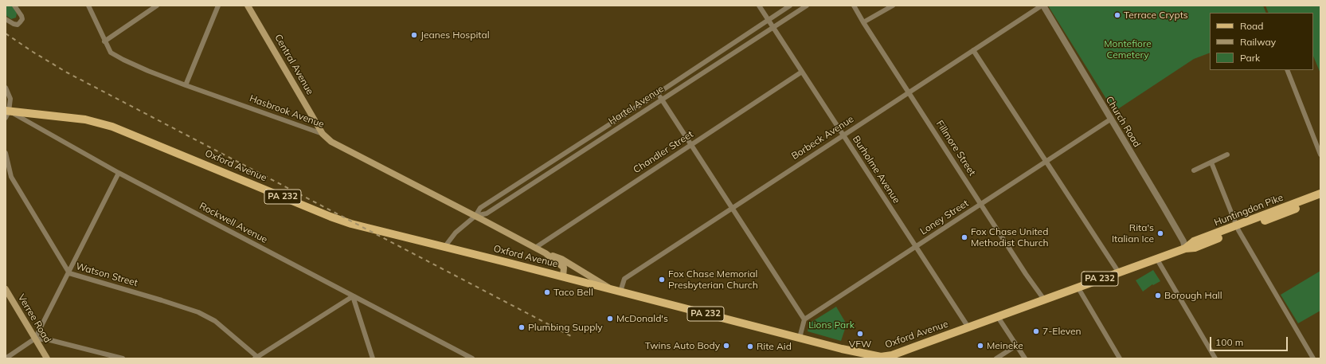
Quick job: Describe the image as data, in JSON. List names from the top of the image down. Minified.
{"streets":{"main road":["Central Avenue","Hasbrook Avenue","Oxford Avenue","PA 232","Huntingdon Pike","Verree Road"],"street":["Hartel Avenue","Church Road","Borbeck Avenue","Fillmore Street","Chandler Street","Burholme Avenue","Loney Street","Rockwell Avenue","Watson Street"]},"crossings":[["Central Avenue","Hasbrook Avenue"],["Hartel Avenue","Hasbrook Avenue"],["Hartel Avenue","Oxford Avenue"],["Hartel Avenue","Burholme Avenue"],["Hasbrook Avenue","Chandler Street"],["Hasbrook Avenue","Oxford Avenue"],["Church Road","Borbeck Avenue"],["Church Road","Huntingdon Pike"],["Church Road","Loney Street"],["Borbeck Avenue","Fillmore Street"],["Borbeck Avenue","Oxford Avenue"],["Borbeck Avenue","Burholme Avenue"],["Fillmore Street","Oxford Avenue"],["Fillmore Street","Huntingdon Pike"],["Fillmore Street","Loney Street"],["Chandler Street","Burholme Avenue"],["Oxford Avenue","Burholme Avenue"],["Oxford Avenue","Huntingdon Pike"],["Oxford Avenue","Rockwell Avenue"],["Burholme Avenue","Loney Street"]],"parks":["Montefiore Cemetery","Lions Park"],"places":["Terrace Crypts","Jeanes Hospital","Rita's Italian Ice","Fox Chase United Methodist Church","Fox Chase Memorial Presbyterian Church","Taco Bell","Borough Hall","McDonald's","Plumbing Supply","7-Eleven","VFW","Twins Auto Body","Meineke","Rite Aid"],"legend":["Road","Railway","Park"],"scale_bar":"100 m"}
